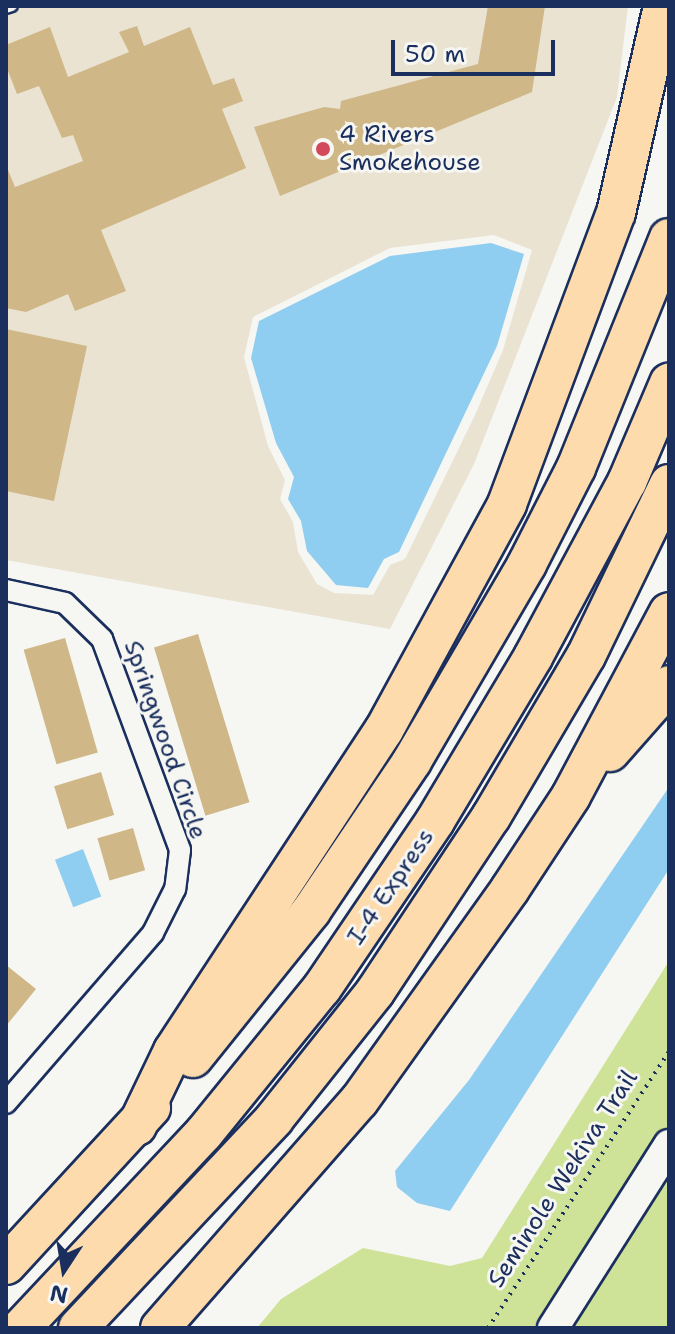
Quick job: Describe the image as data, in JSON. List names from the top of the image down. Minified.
{"streets":{"highway":["I-4 Express"],"street":["Springwood Circle"],"path":["Seminole Wekiva Trail"]},"places":["4 Rivers Smokehouse"],"scale_bar":"50 m","north":"bottom"}
